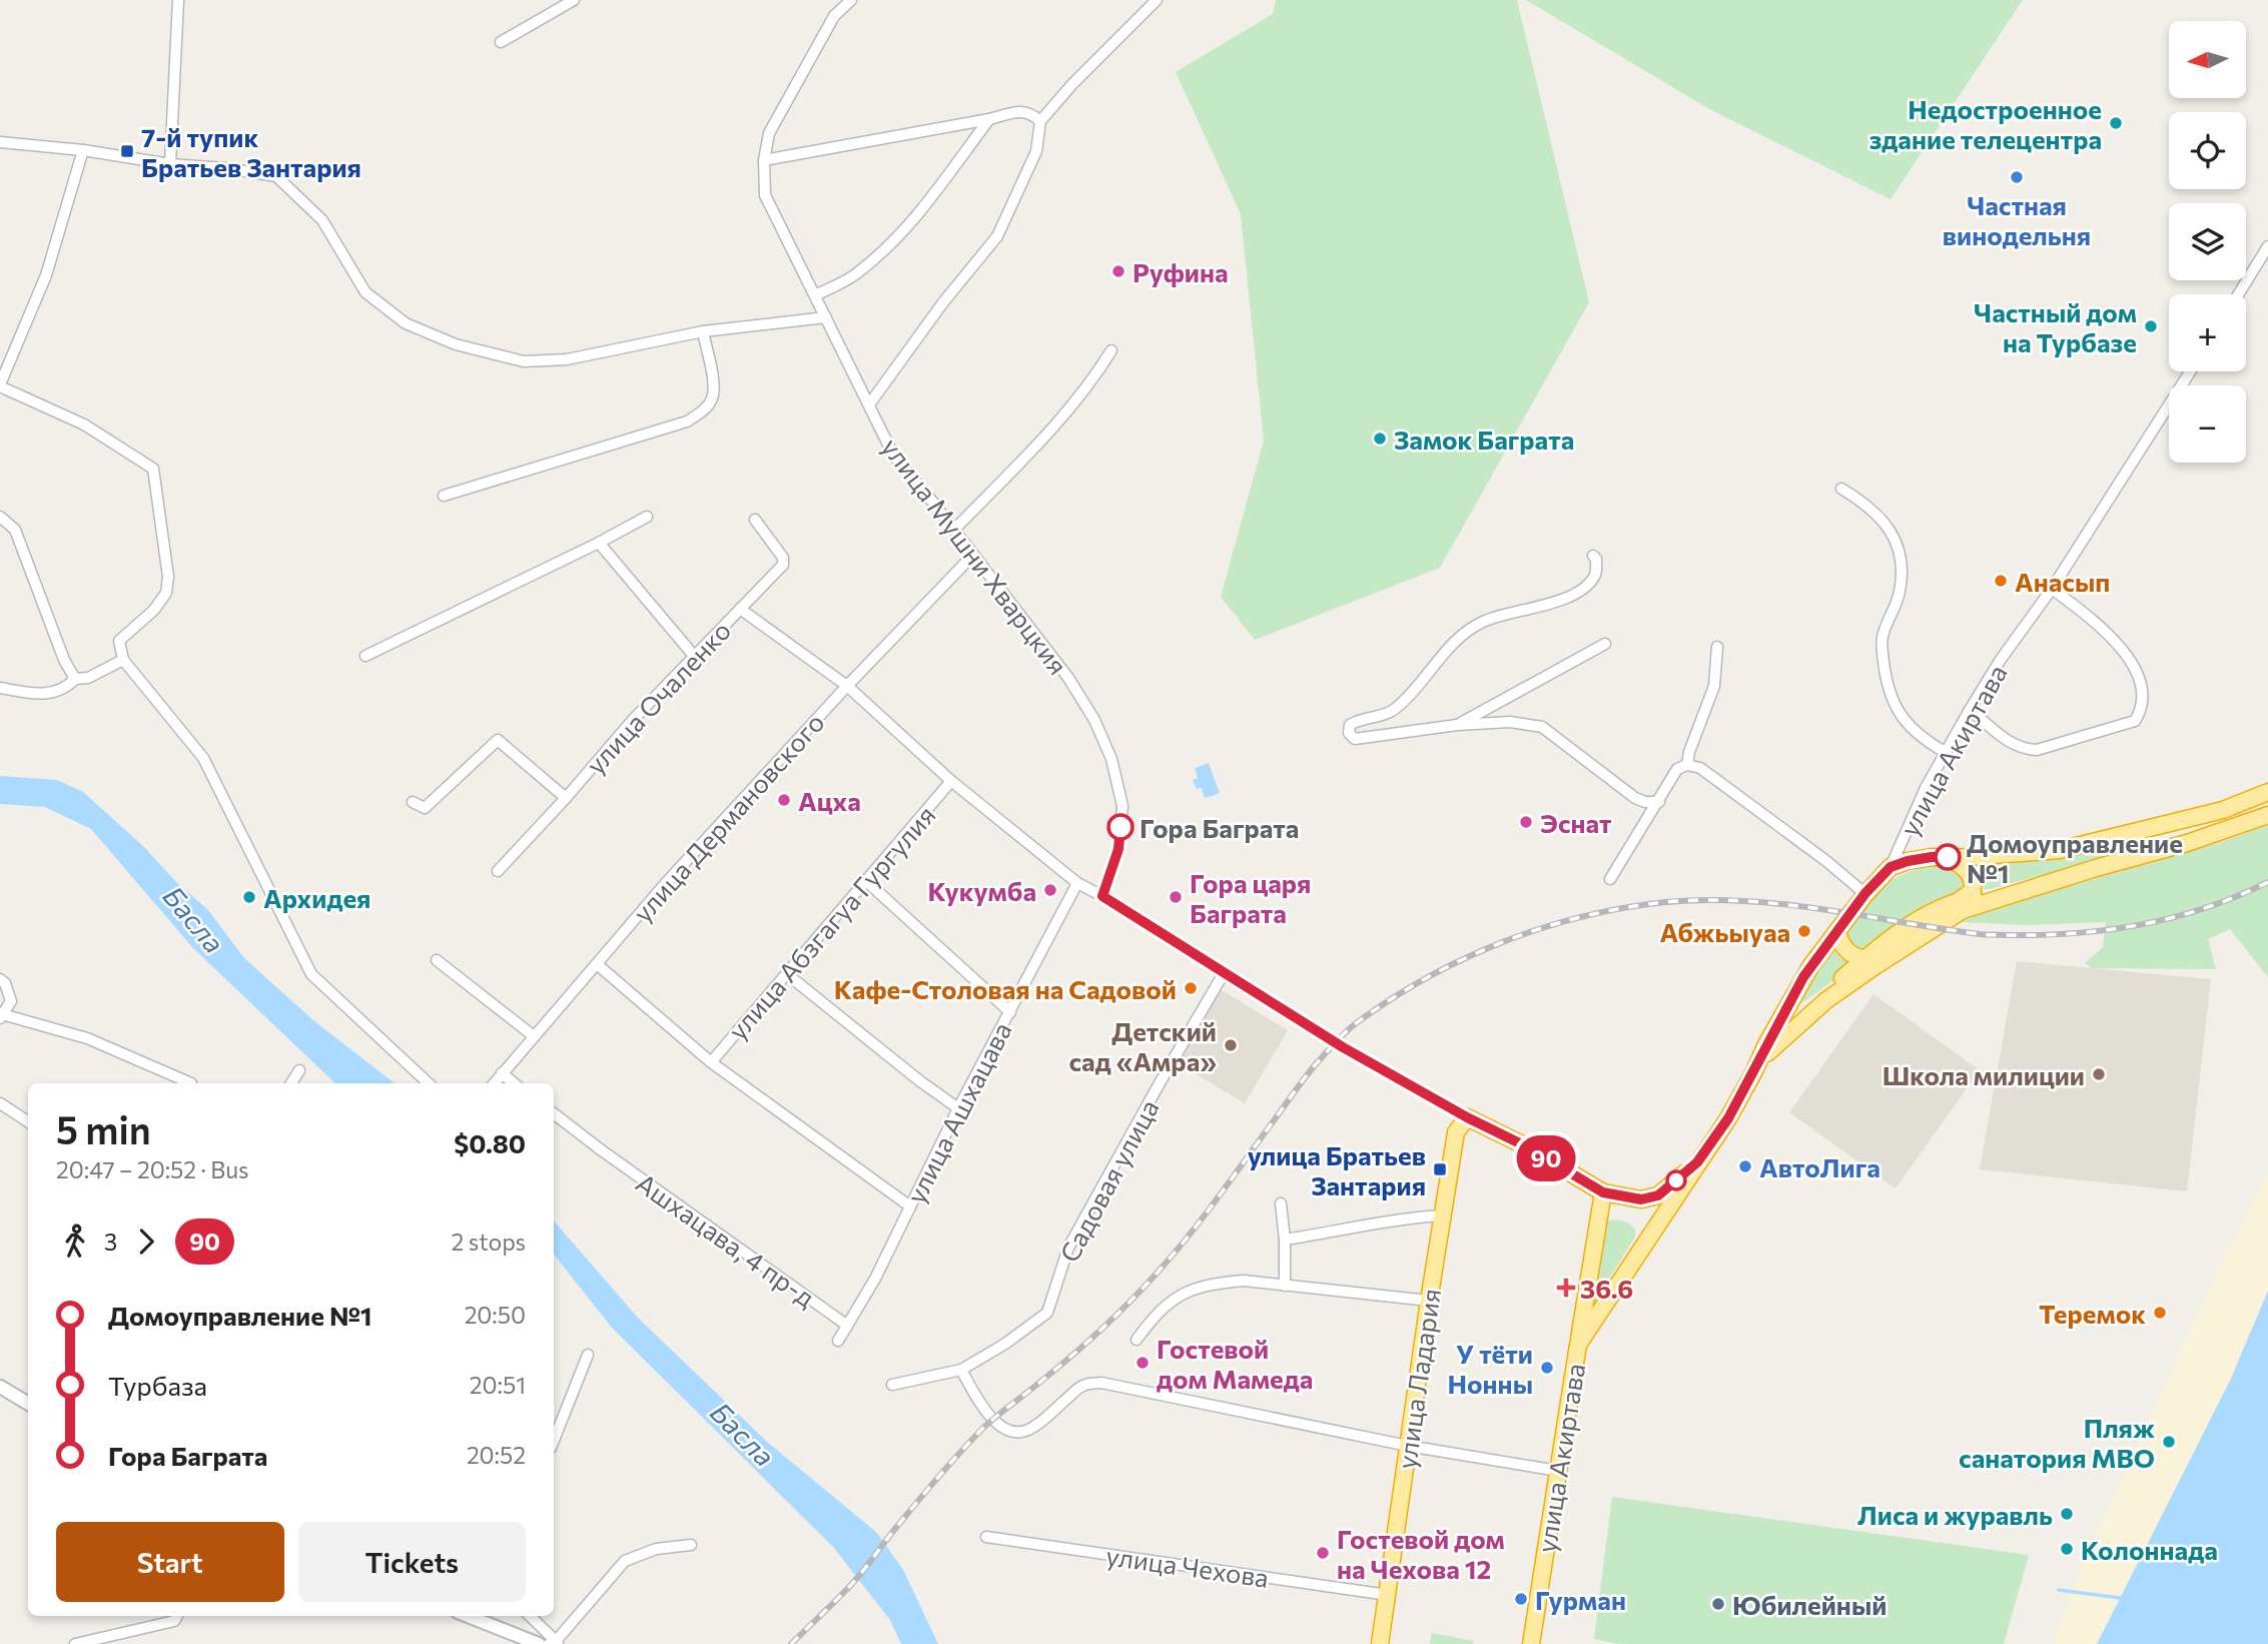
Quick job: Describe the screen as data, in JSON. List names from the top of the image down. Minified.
{"streets":{"highway":["улица Акиртава","улица Ладария"],"street":["улица Мушни Хварцкия","улица Очаленко","улица Дермановского","улица Абзгагуа Гургулия","улица Ашхацава","Садовая улица","Ашхацава, 4 пр-д","улица Чехова"]},"crossings":[["улица Мушни Хварцкия","улица Дермановского"],["улица Ашхацава","Ашхацава, 4 пр-д"],["улица Ладария","улица Чехова"]],"water":["Басла"],"places":{"other":["Недостроенное здание телецентра","Частная винодельня","Руфина","Частный дом на Турбазе","Замок Баграта","Анасып","Ацха","Эснат","Гора Баграта","Домоуправление №1","Кукумба","Архидея","Гора царя Баграта","Абжьыуаа","Кафе-Столовая на Садовой","Детский сад «Амра»","Школа милиции","АвтоЛига","Теремок","Гостевой дом Мамеда","У тёти Нонны","Пляж санатория МВО","Лиса и журавль","Колоннада","Гостевой дом на Чехова 12","Гурман","Юбилейный"],"transit":["7-й тупик Братьев Зантария","улица Братьев Зантария"],"health":["36.6"]},"lines":["bus line 90"],"north":"left","page":{"on_map":"90","map_buttons":["+","−"],"heading":["5 min","20:47 – 20:52 · Bus","$0.80"],"legs":["3","90","2 stops"],"list":[{"name":"Домоуправление №1","value":"20:50"},{"name":"Турбаза","value":"20:51"},{"name":"Гора Баграта","value":"20:52"}],"buttons":["Start","Tickets"]}}
